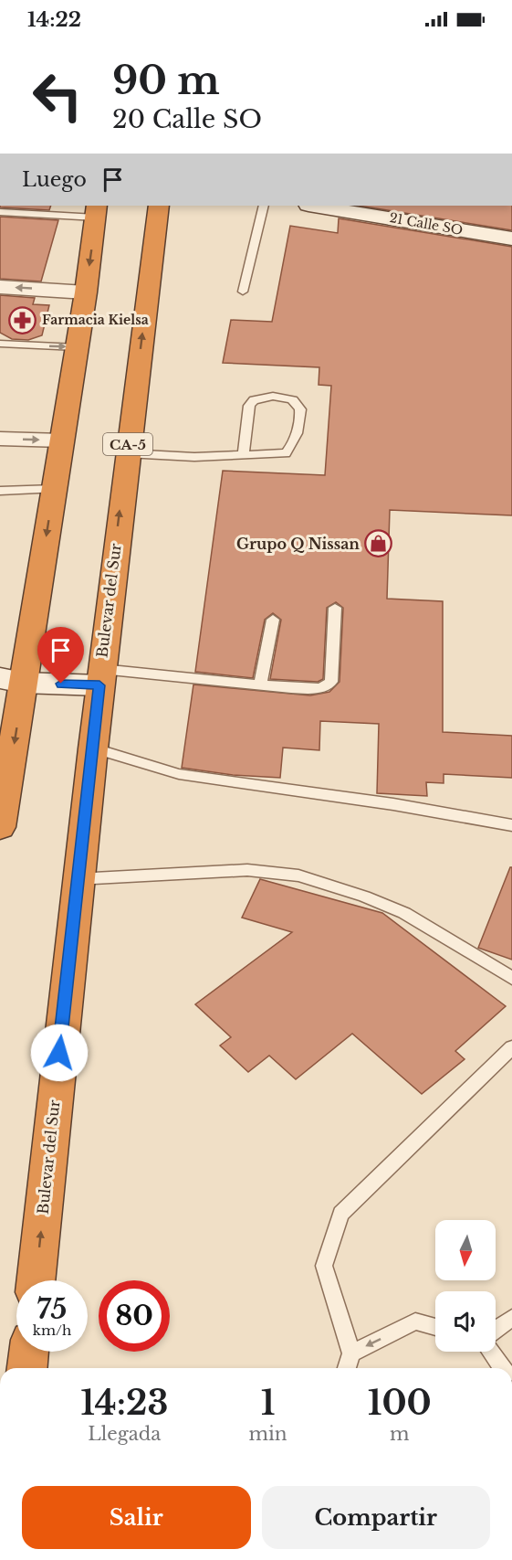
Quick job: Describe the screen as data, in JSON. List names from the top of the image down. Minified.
{"streets":{"highway":["CA-5","Bulevar del Sur"],"street":["21 Calle SO"]},"places":{"pharmacy":["Farmacia Kielsa"],"shop":["Grupo Q Nissan"]},"north":"bottom","page":{"status":"14:22","turn":["90 m","20 Calle SO"],"then":"Luego","speed":"75 km/h","limit":"80","eta":["14:23","Llegada","1","min","100","m"],"buttons":["Salir","Compartir"]}}
